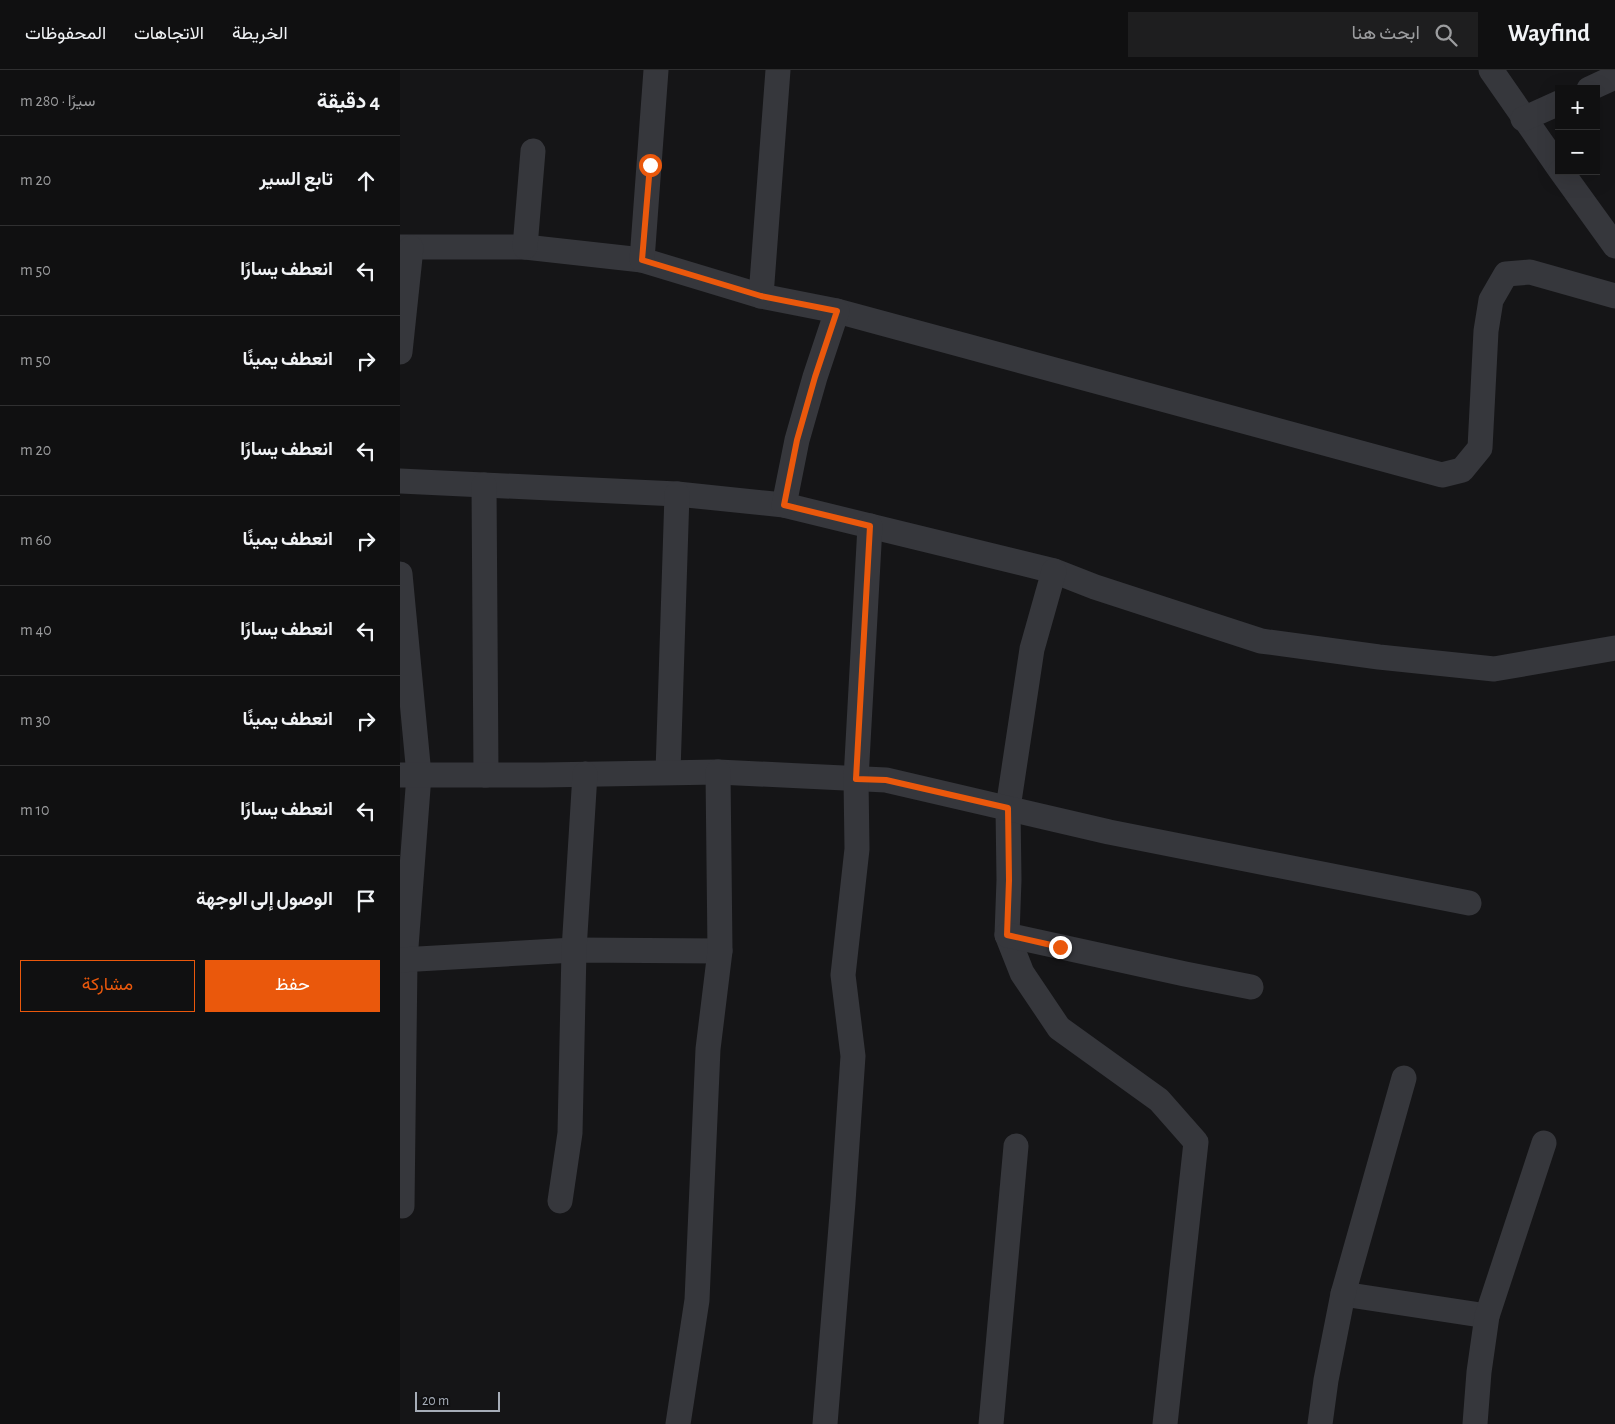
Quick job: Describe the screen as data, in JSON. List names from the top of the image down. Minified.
{"scale_bar":"20 m","page":{"header":"Wayfind","search":"ابحث هنا","nav":["الخريطة","الاتجاهات","المحفوظات"],"heading":["4 دقيقة","سيرًا · 280 m"],"map_buttons":["+","−"],"list":[["تابع السير","20 m"],["انعطف يسارًا","50 m"],["انعطف يمينًا","50 m"],["انعطف يسارًا","20 m"],["انعطف يمينًا","60 m"],["انعطف يسارًا","40 m"],["انعطف يمينًا","30 m"],["انعطف يسارًا","10 m"],"الوصول إلى الوجهة"],"buttons":["حفظ","مشاركة"],"scale":"20 m"}}
